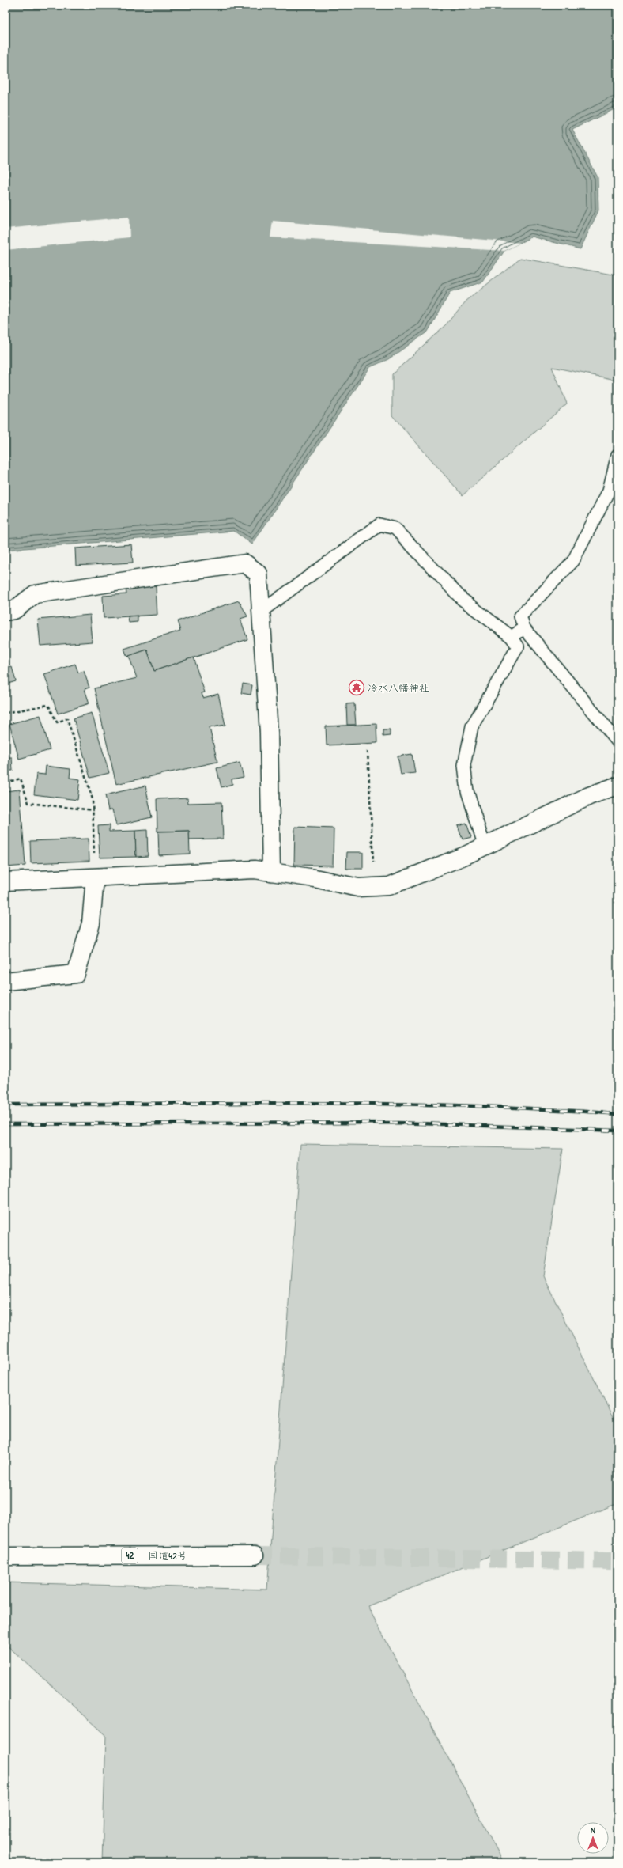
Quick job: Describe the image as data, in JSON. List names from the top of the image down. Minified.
{"streets":{"main road":["42","国道42号"]},"places":{"temple":["冷水八幡神社"]},"north":"top"}
